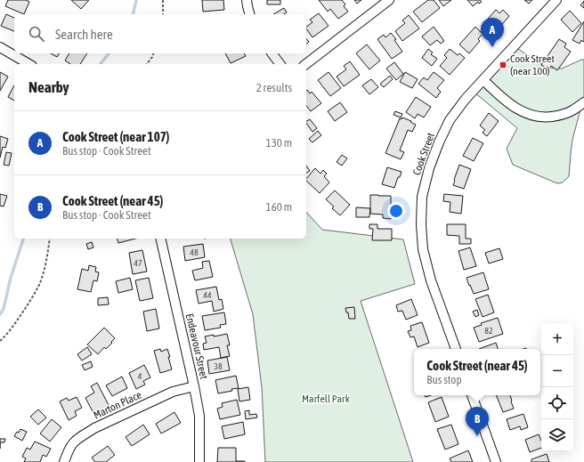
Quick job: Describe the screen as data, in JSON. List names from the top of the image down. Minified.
{"streets":{"street":["Cook Street","Endeavour Street","Marton Place"]},"crossings":[["Endeavour Street","Marton Place"]],"parks":["Marfell Park"],"places":{"transit":["Cook Street (near 100)"]},"house_numbers":["48","47","44","82","38","4"],"page":{"search":"Search here","pins":["A","B"],"heading":["Nearby","2 results"],"list":[{"mark":"A","name":"Cook Street (near 107)","note":"Bus stop · Cook Street","value":"130 m"},{"mark":"B","name":"Cook Street (near 45)","note":"Bus stop · Cook Street","value":"160 m"}],"map_buttons":["+","−"],"popup":["Cook Street (near 45)","Bus stop"]}}
